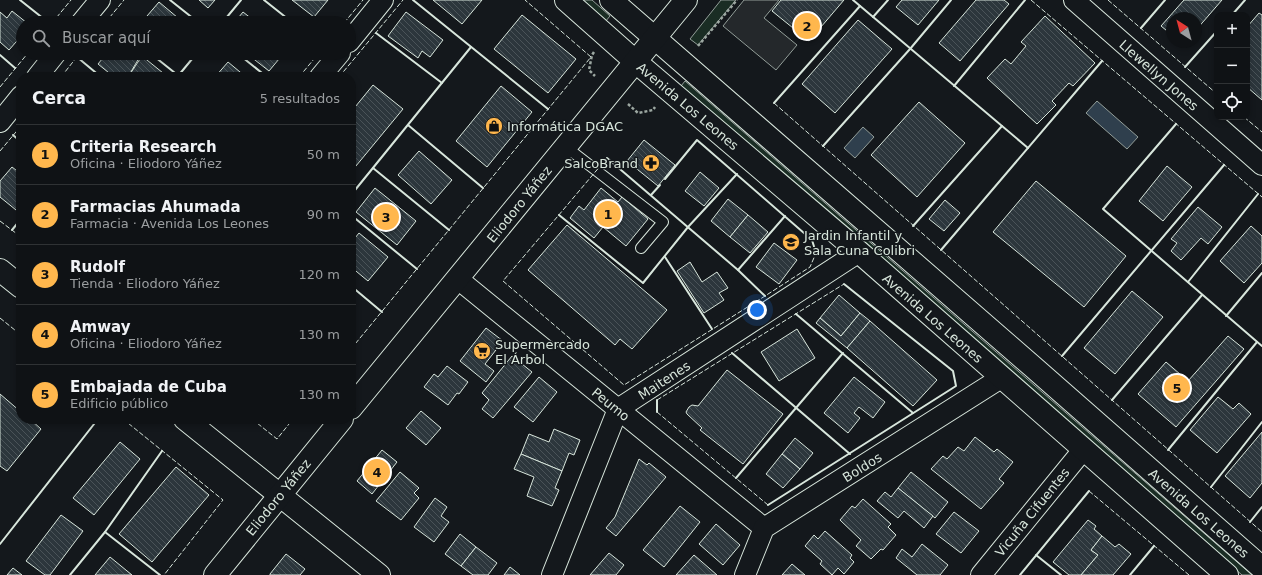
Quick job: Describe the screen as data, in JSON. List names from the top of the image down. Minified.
{"streets":{"main road":["Avenida Los Leones","Eliodoro Yáñez"],"street":["Llewellyn Jones","Maitenes","Peumo","Boldos","Vicuña Cifuentes"]},"crossings":[["Avenida Los Leones","Eliodoro Yáñez"],["Avenida Los Leones","Maitenes"],["Avenida Los Leones","Boldos"],["Avenida Los Leones","Vicuña Cifuentes"],["Eliodoro Yáñez","Peumo"],["Maitenes","Peumo"],["Peumo","Boldos"]],"places":{"shop":["Informática DGAC"],"pharmacy":["SalcoBrand"],"school or university":["Jardin Infantil y Sala Cuna Colibri"],"supermarket":["Supermercado El Árbol"]},"north":"top left","page":{"pins":["2","1","3","5","4"],"map_buttons":["+","−"],"search":"Buscar aquí","heading":["Cerca","5 resultados"],"list":[{"mark":"1","name":"Criteria Research","note":"Oficina · Eliodoro Yáñez","value":"50 m"},{"mark":"2","name":"Farmacias Ahumada","note":"Farmacia · Avenida Los Leones","value":"90 m"},{"mark":"3","name":"Rudolf","note":"Tienda · Eliodoro Yáñez","value":"120 m"},{"mark":"4","name":"Amway","note":"Oficina · Eliodoro Yáñez","value":"130 m"},{"mark":"5","name":"Embajada de Cuba","note":"Edificio público","value":"130 m"}]}}
